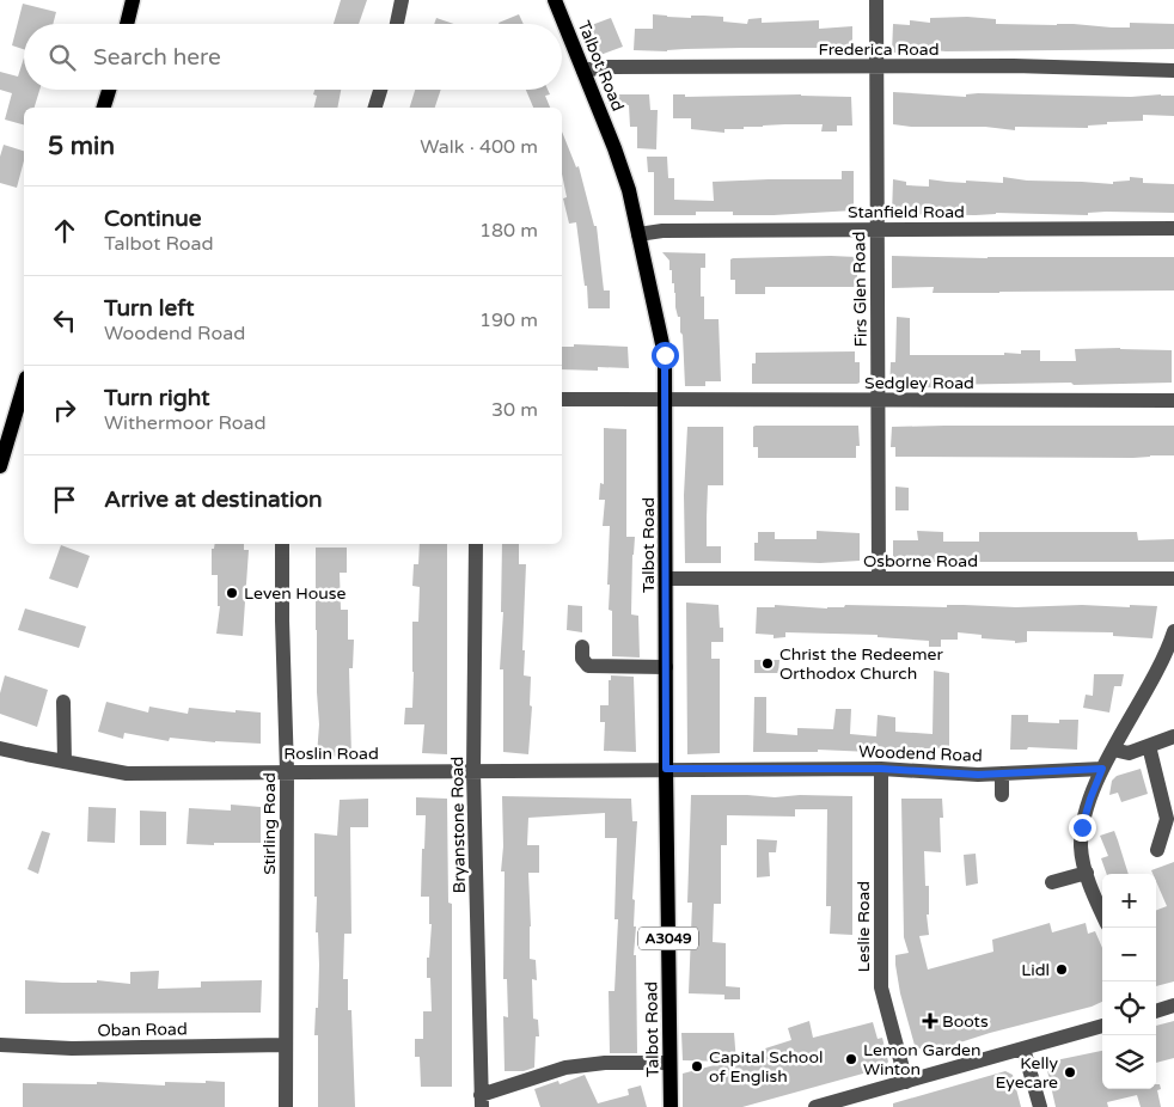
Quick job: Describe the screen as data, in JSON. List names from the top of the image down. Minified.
{"streets":{"main road":["Talbot Road","A3049"],"street":["Frederica Road","Stanfield Road","Firs Glen Road","Sedgley Road","Osborne Road","Roslin Road","Woodend Road","Stirling Road","Bryanstone Road","Leslie Road","Oban Road"]},"crossings":[["Frederica Road","Talbot Road"],["Frederica Road","Firs Glen Road"],["Talbot Road","Stanfield Road"],["Talbot Road","Sedgley Road"],["Talbot Road","Osborne Road"],["Talbot Road","Roslin Road"],["Talbot Road","Woodend Road"],["Stanfield Road","Firs Glen Road"],["Firs Glen Road","Sedgley Road"],["Firs Glen Road","Osborne Road"],["Roslin Road","Woodend Road"],["Roslin Road","Stirling Road"],["Roslin Road","Bryanstone Road"],["Woodend Road","Leslie Road"],["Stirling Road","Oban Road"]],"places":{"other":["Leven House","Christ the Redeemer Orthodox Church","Lidl","Lemon Garden Winton","Capital School of English","Kelly Eyecare"],"health":["Boots"]},"page":{"search":"Search here","heading":["5 min","Walk · 400 m"],"list":[["Continue","Talbot Road","180 m"],["Turn left","Woodend Road","190 m"],["Turn right","Withermoor Road","30 m"],"Arrive at destination"],"map_buttons":["+","−"]}}
